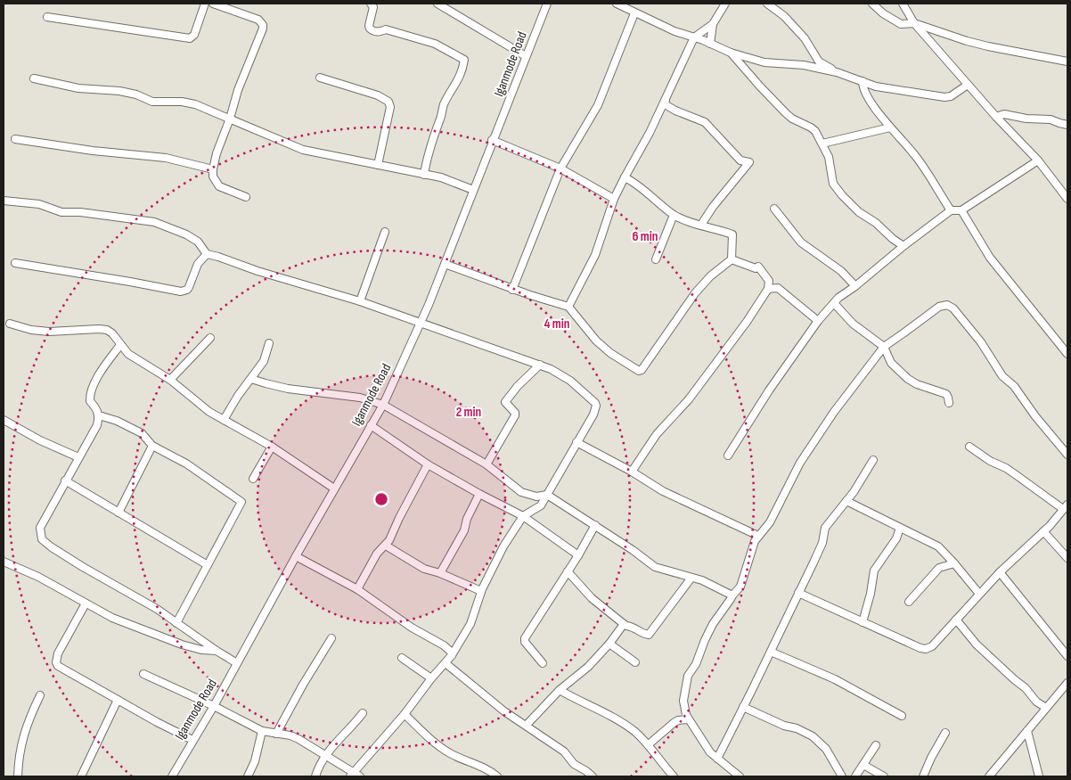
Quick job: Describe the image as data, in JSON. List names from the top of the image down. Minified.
{"streets":{"street":["Iganmode Road"]},"rings":["6 min","4 min","2 min"]}
